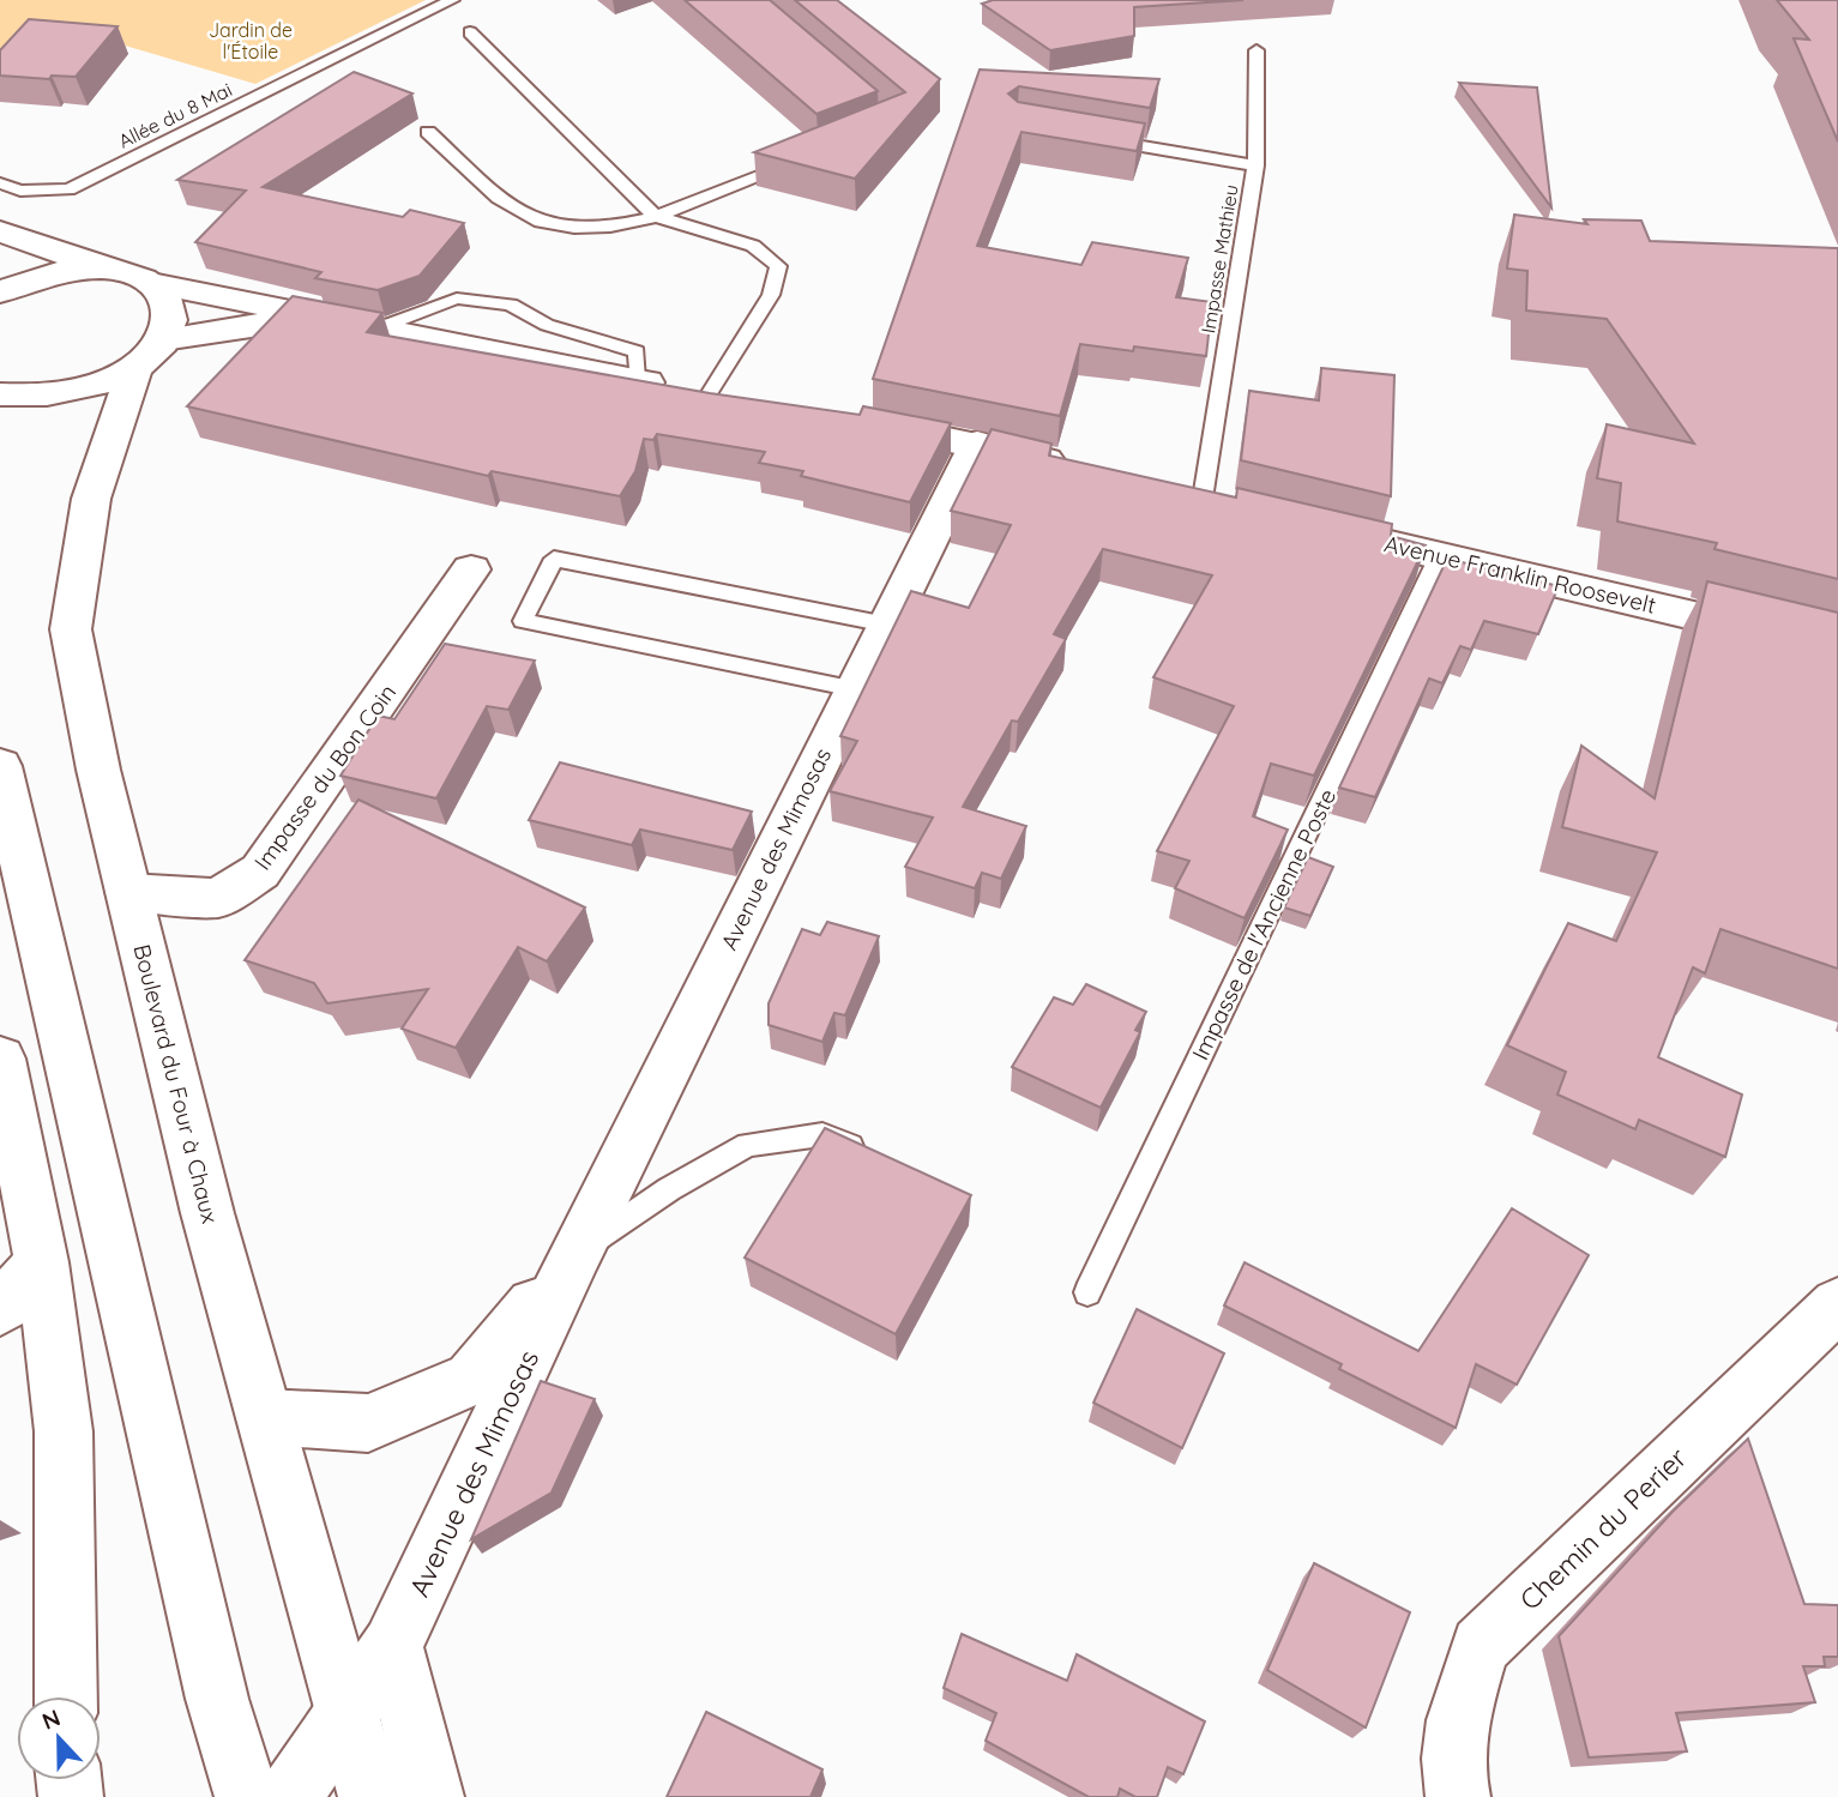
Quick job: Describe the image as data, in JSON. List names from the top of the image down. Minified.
{"streets":{"street":["Avenue Franklin Roosevelt","Impasse du Bon Coin","Avenue des Mimosas","Boulevard du Four à Chaux","Chemin du Perier"],"lane":["Allée du 8 Mai","Impasse Mathieu","Impasse de l'Ancienne Poste"]},"crossings":[["Avenue Franklin Roosevelt","Impasse de l'Ancienne Poste"],["Impasse du Bon Coin","Boulevard du Four à Chaux"],["Avenue des Mimosas","Boulevard du Four à Chaux"]],"parks":["Jardin de l'Étoile"],"north":"top"}
